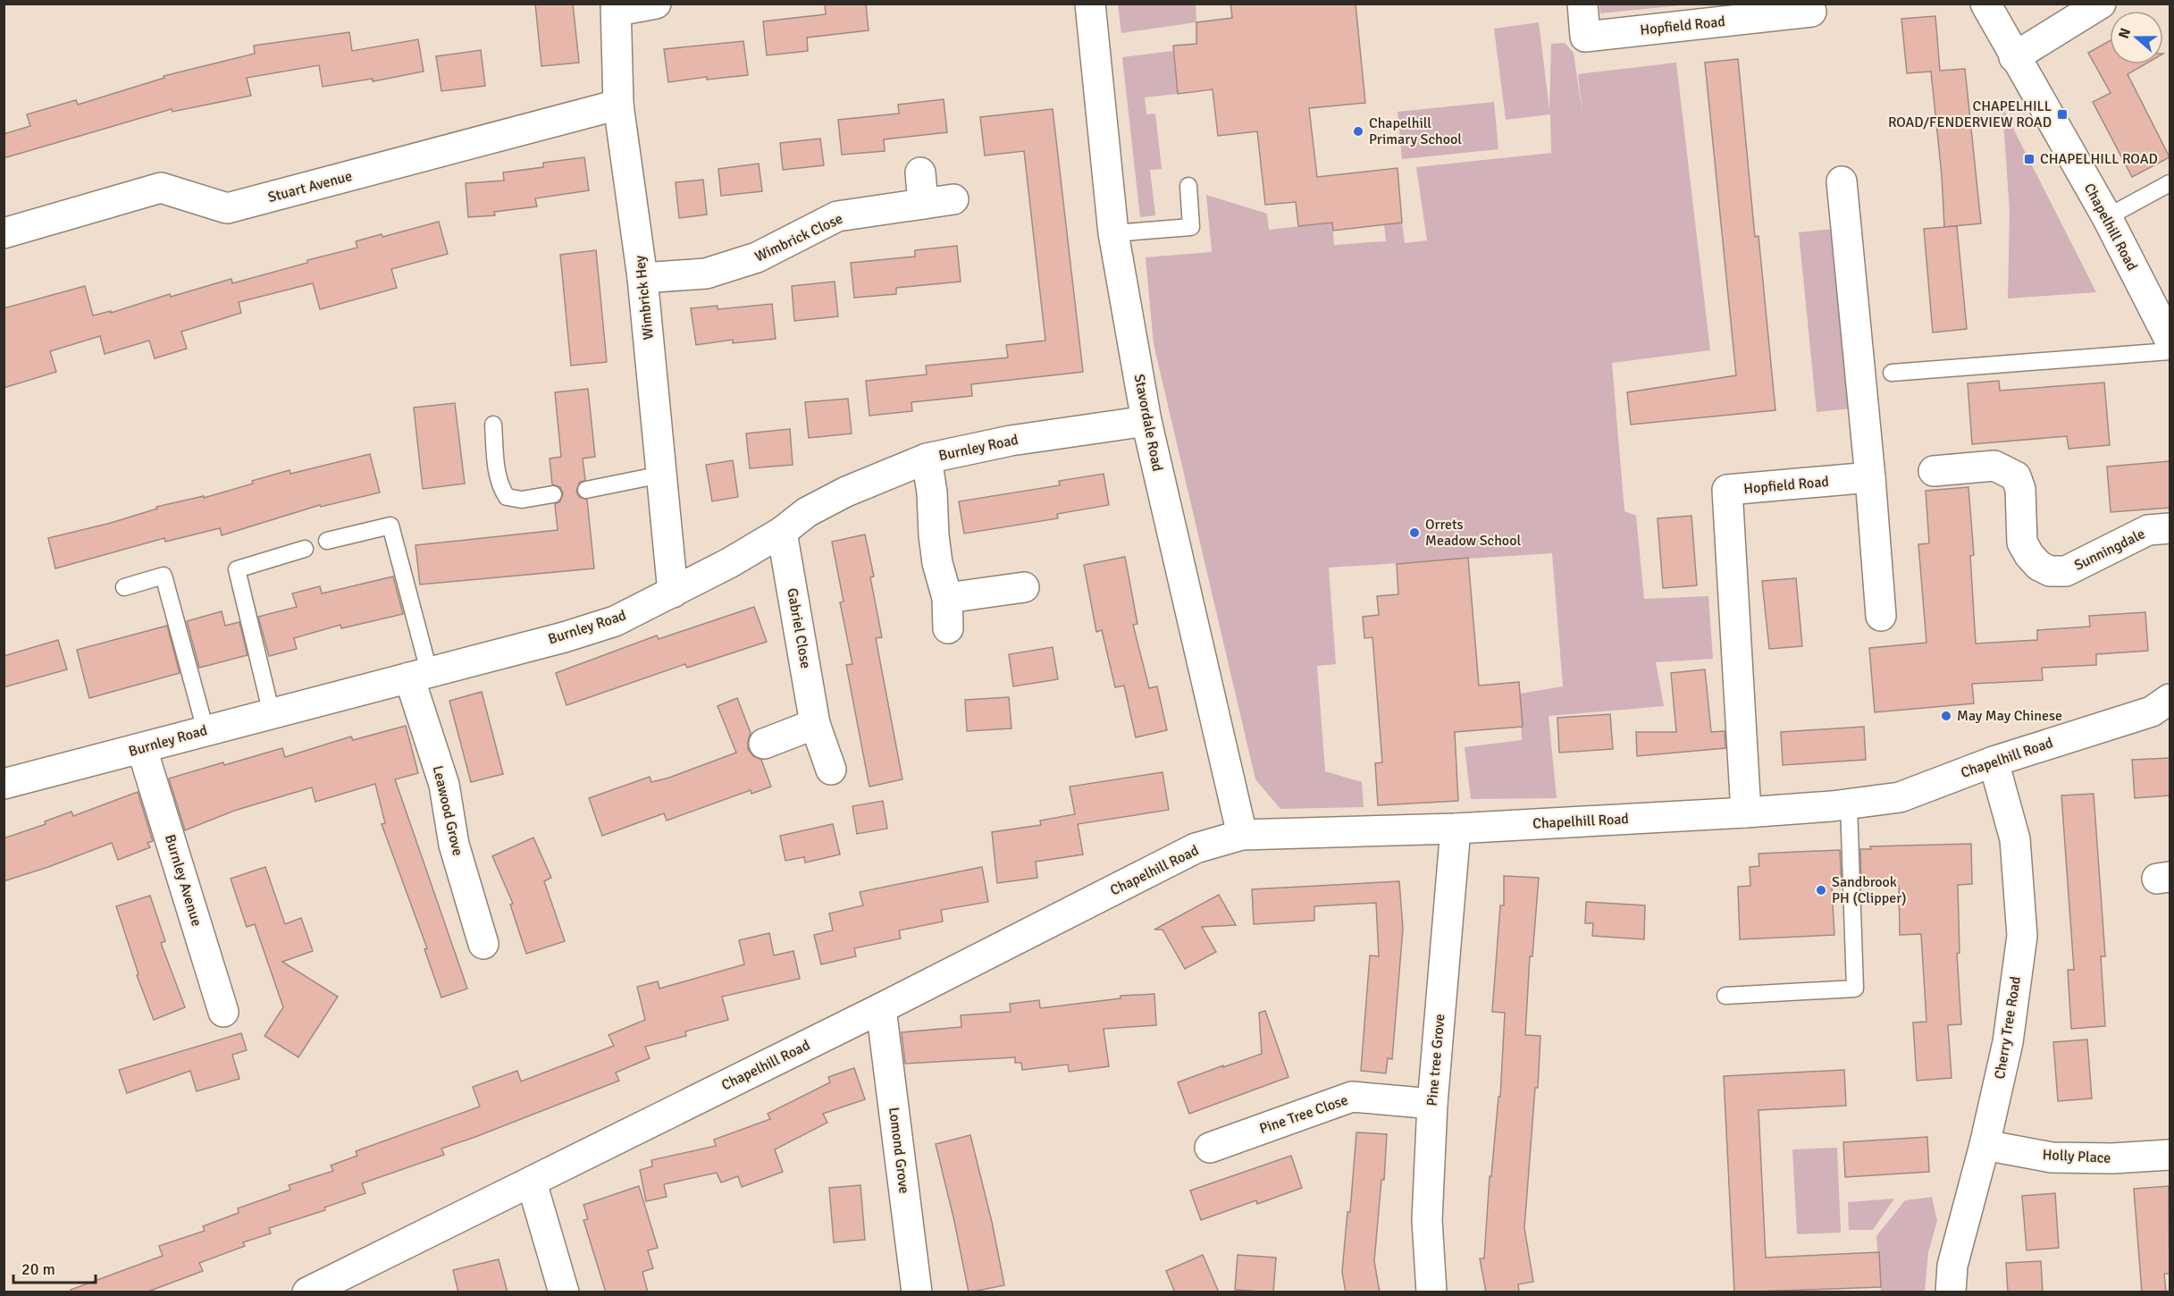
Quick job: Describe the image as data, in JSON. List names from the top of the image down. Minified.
{"streets":{"street":["Hopfield Road","Stuart Avenue","Chapelhill Road","Wimbrick Close","Wimbrick Hey","Stavordale Road","Burnley Road","Sunningdale","Gabriel Close","Leawood Grove","Burnley Avenue","Cherry Tree Road","Pine tree Grove","Pine Tree Close","Lomond Grove","Holly Place"]},"crossings":[["Hopfield Road","Chapelhill Road"],["Stuart Avenue","Wimbrick Hey"],["Chapelhill Road","Stavordale Road"],["Chapelhill Road","Cherry Tree Road"],["Chapelhill Road","Pine tree Grove"],["Chapelhill Road","Lomond Grove"],["Wimbrick Close","Wimbrick Hey"],["Wimbrick Hey","Burnley Road"],["Stavordale Road","Burnley Road"],["Burnley Road","Gabriel Close"],["Burnley Road","Leawood Grove"],["Burnley Road","Burnley Avenue"],["Cherry Tree Road","Holly Place"],["Pine tree Grove","Pine Tree Close"]],"places":{"transit":["CHAPELHILL ROAD/FENDERVIEW ROAD","CHAPELHILL ROAD"],"other":["Chapelhill Primary School","Orrets Meadow School","May May Chinese","Sandbrook PH (Clipper)"]},"scale_bar":"20 m","north":"left"}
